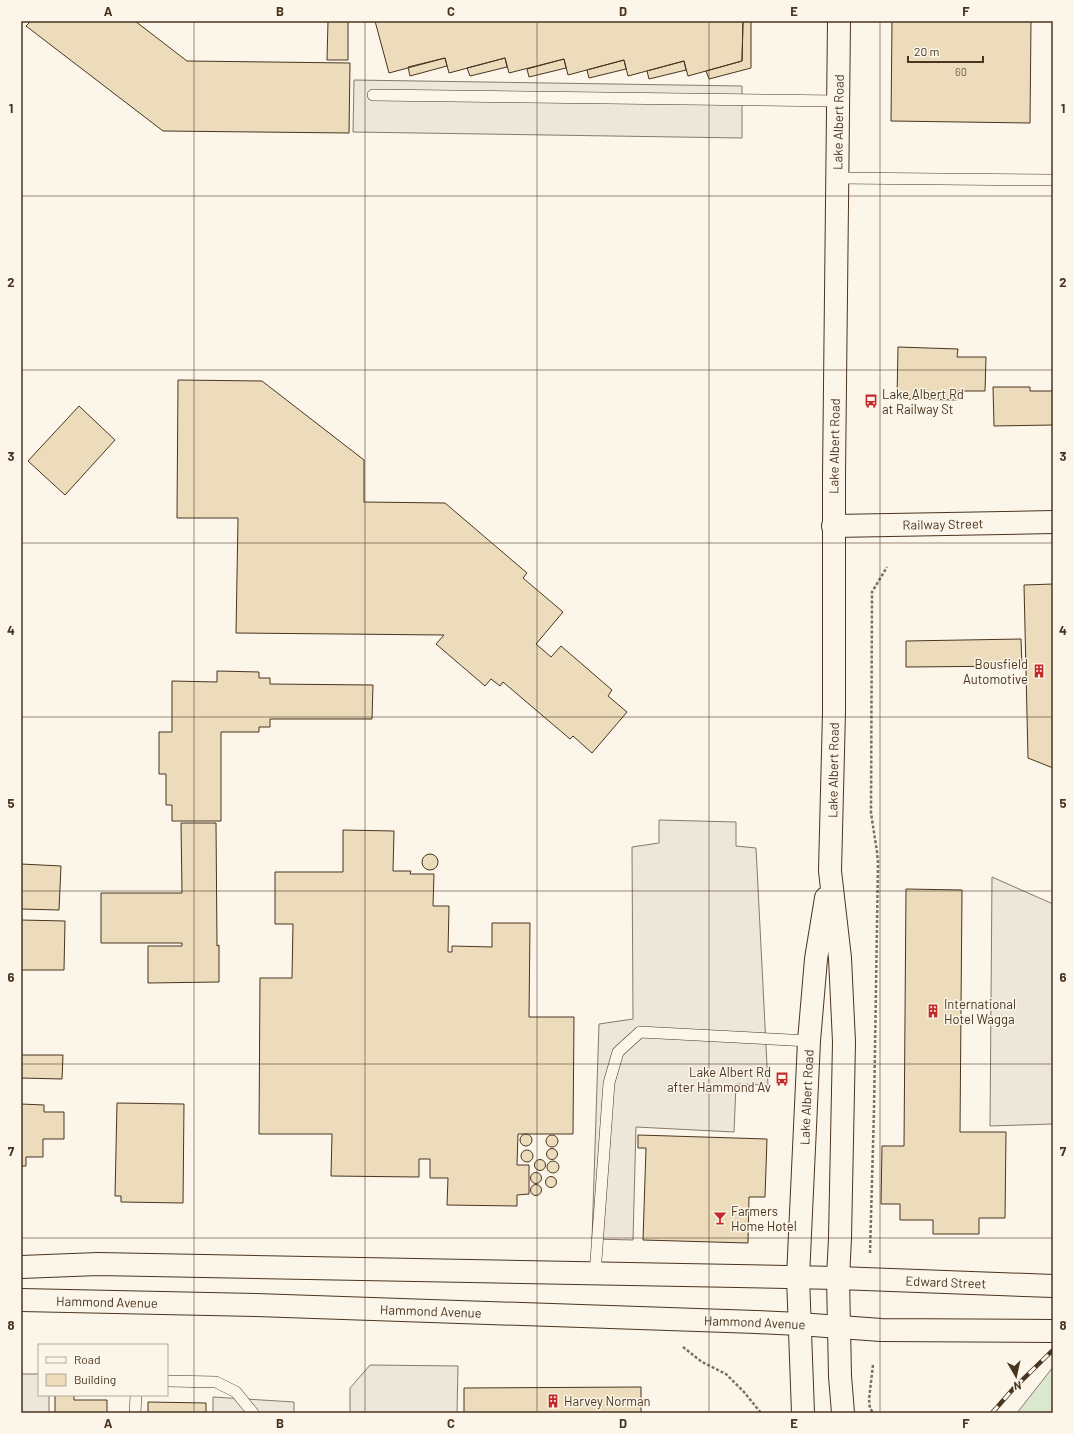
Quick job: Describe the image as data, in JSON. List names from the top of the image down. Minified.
{"streets":{"main road":["Lake Albert Road","Railway Street","Edward Street","Hammond Avenue"]},"crossings":[["Lake Albert Road","Railway Street"],["Lake Albert Road","Edward Street"],["Lake Albert Road","Hammond Avenue"]],"places":{"bus stop":["Lake Albert Rd at Railway St","Lake Albert Rd after Hammond Av"],"building":["Bousfield Automotive","International Hotel Wagga","Harvey Norman"],"bar":["Farmers Home Hotel"]},"house_numbers":["60"],"legend":["Road","Building"],"scale_bar":"20 m","north":"bottom","grid":{"columns":["A","B","C","D","E","F"],"rows":["1","2","3","4","5","6","7","8"]}}
